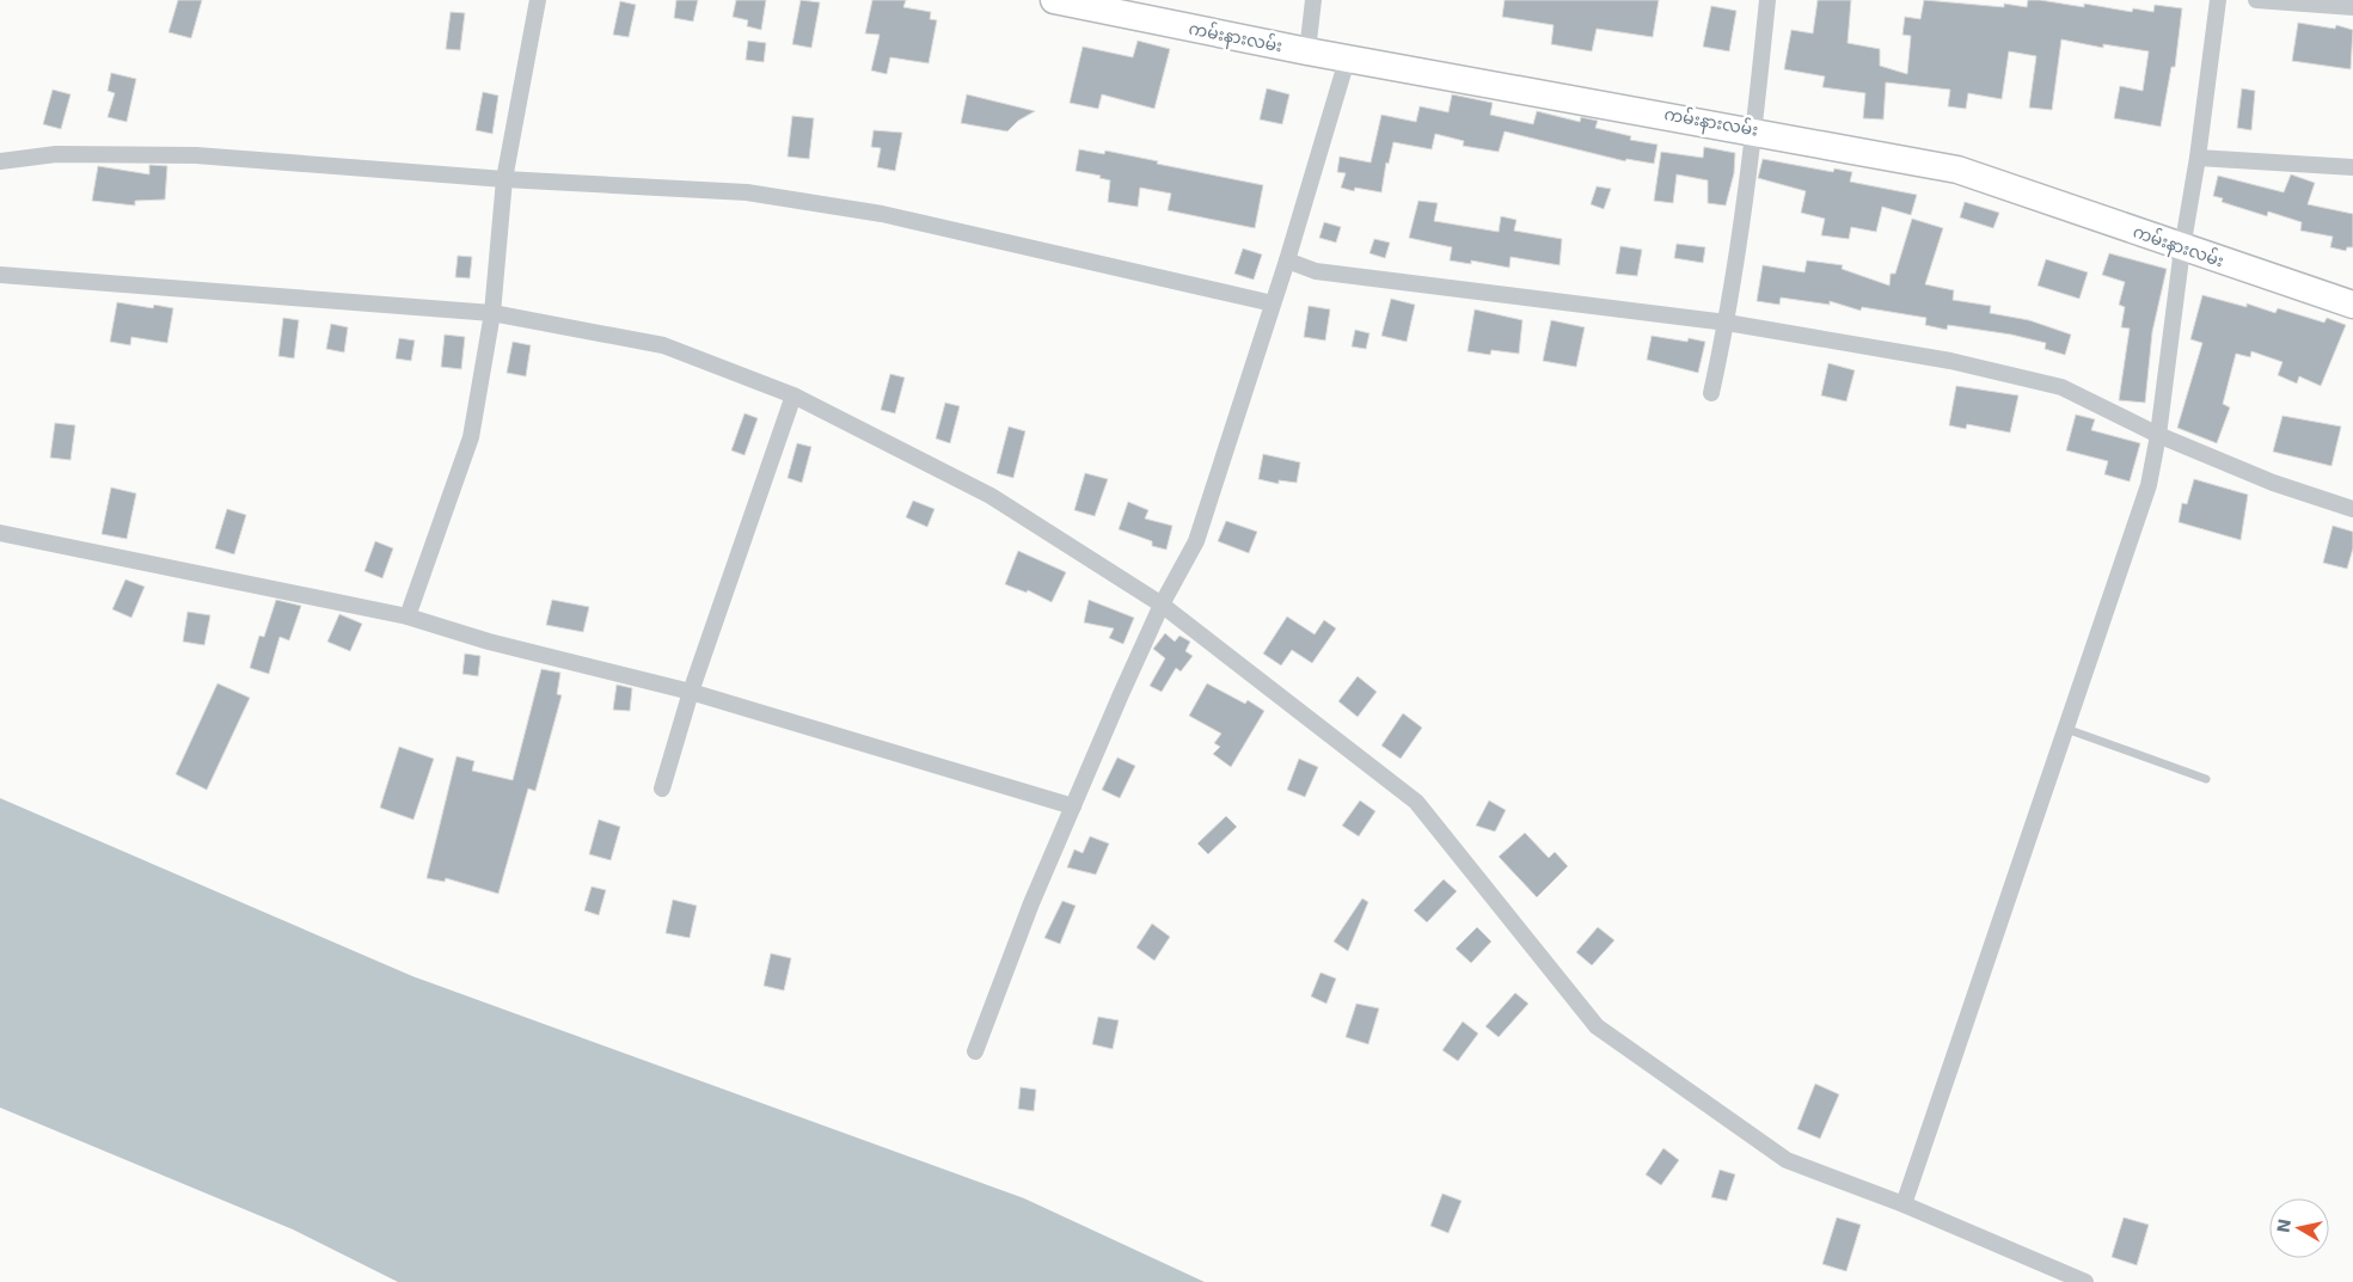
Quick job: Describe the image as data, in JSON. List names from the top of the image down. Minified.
{"streets":{"main road":["ကမ်းနားလမ်း"]},"north":"left"}
